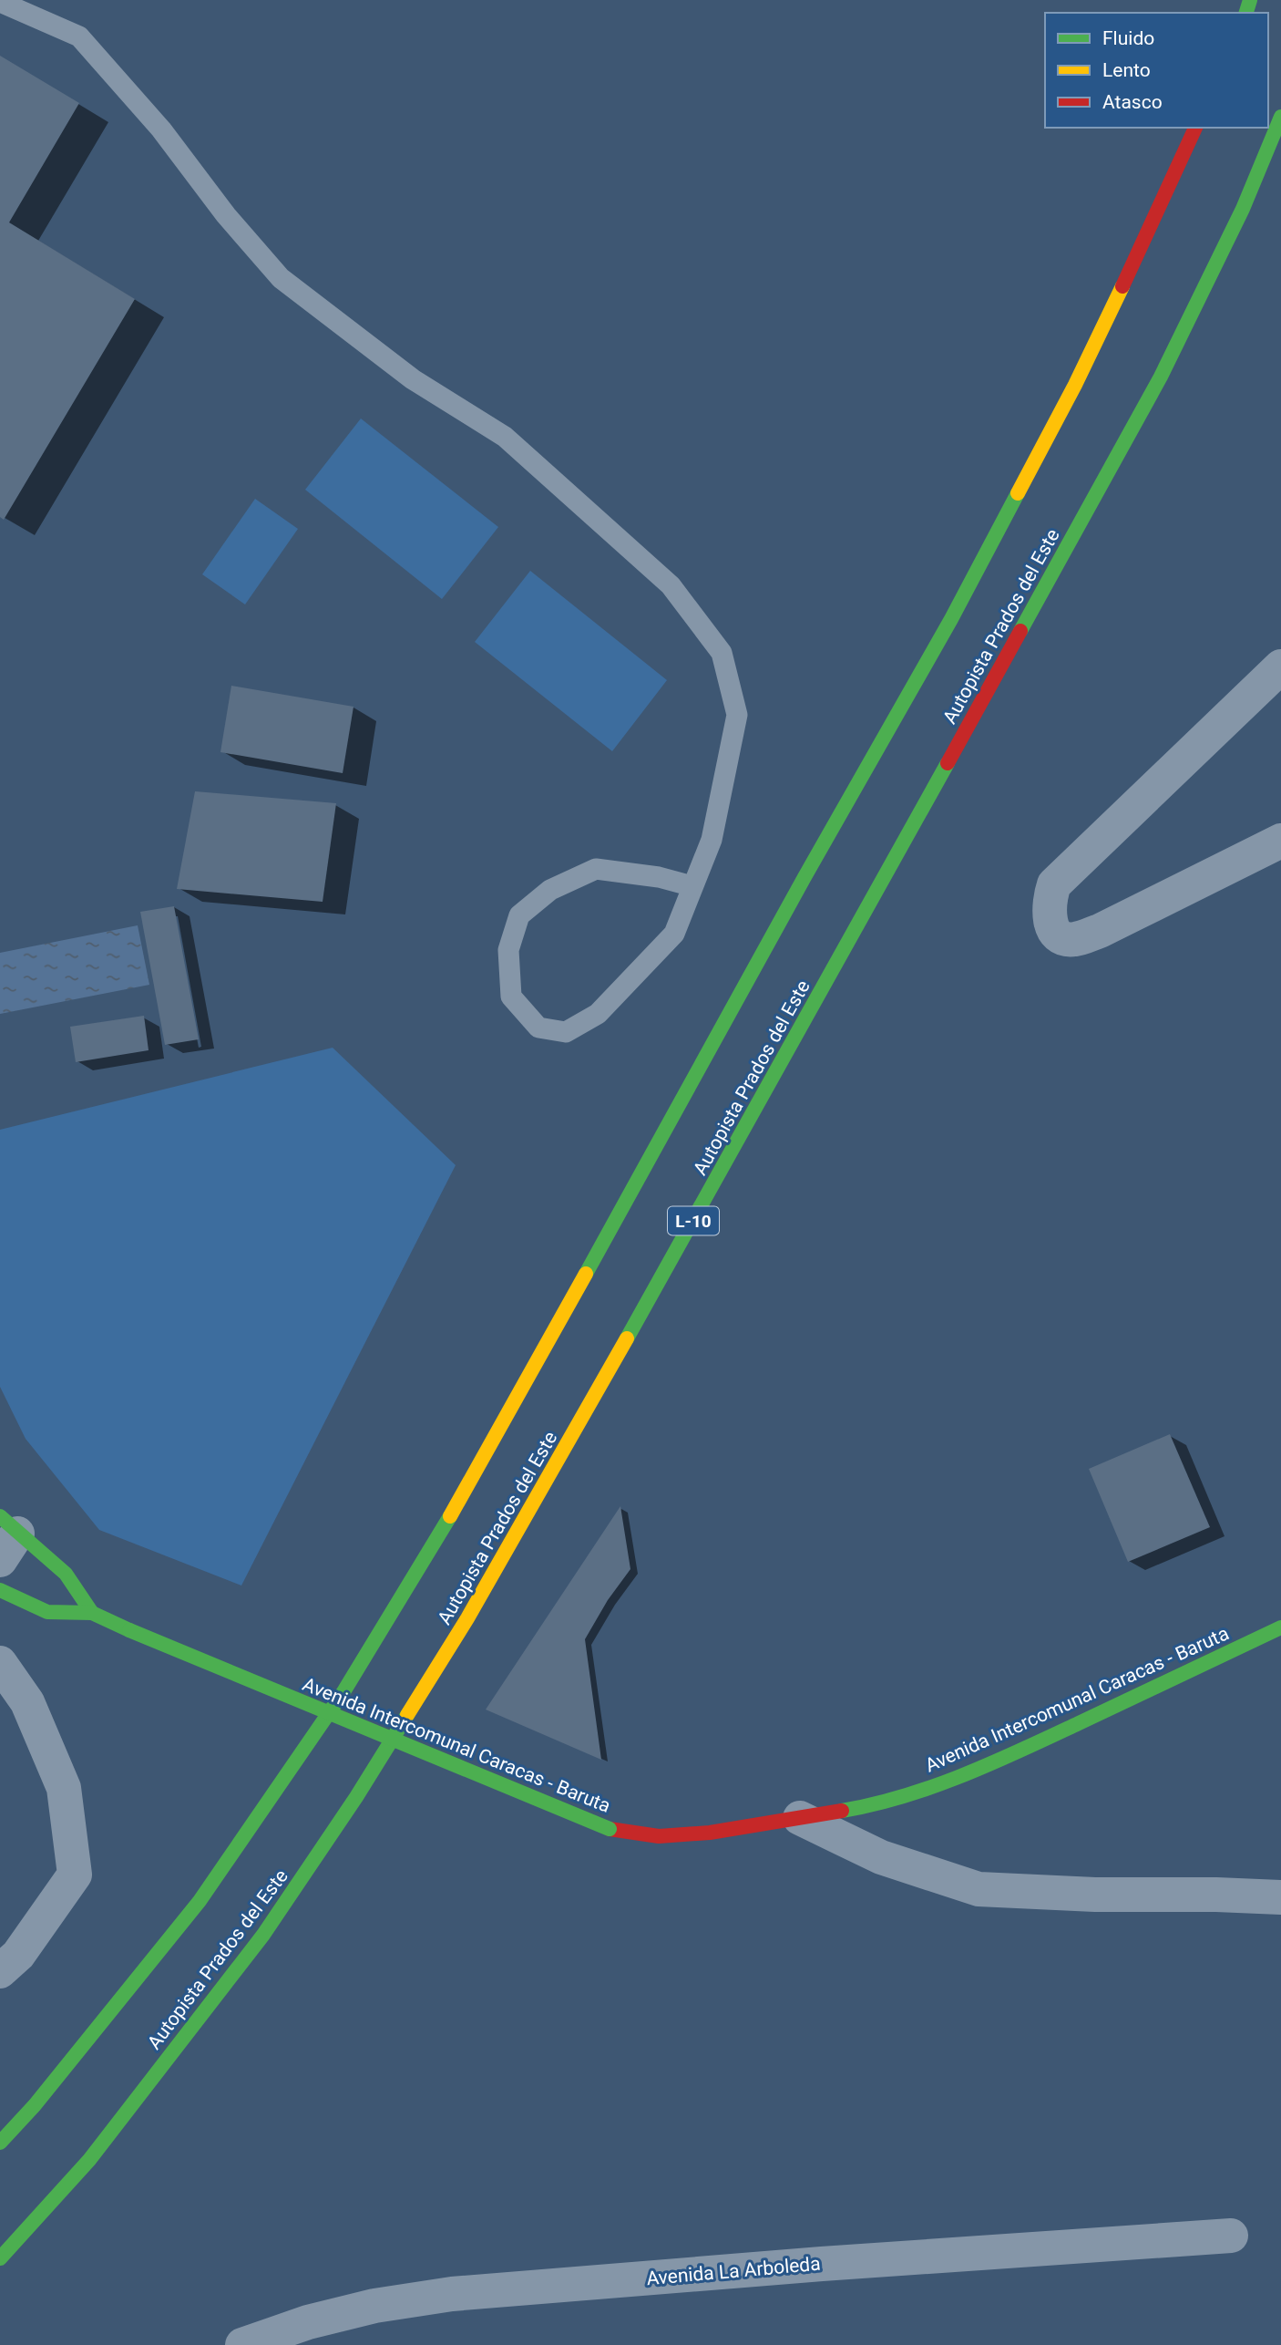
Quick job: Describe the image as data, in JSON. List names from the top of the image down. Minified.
{"streets":{"main road":["Autopista Prados del Este","L-10","Avenida Intercomunal Caracas - Baruta"],"street":["Avenida La Arboleda"]},"legend":["Fluido","Lento","Atasco"]}
